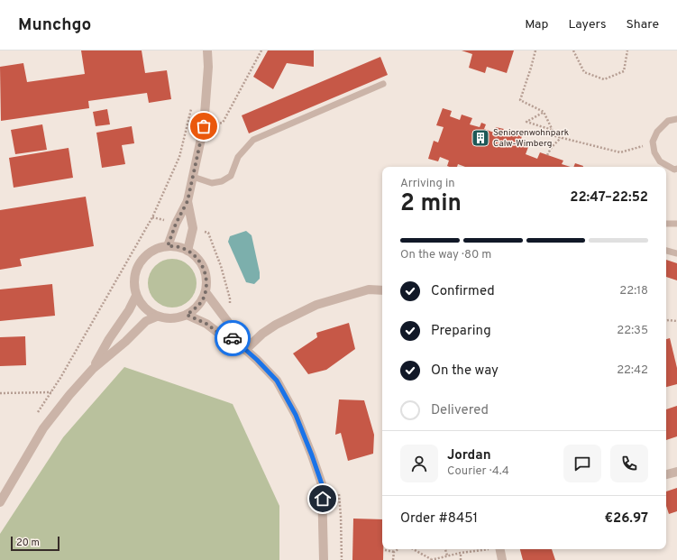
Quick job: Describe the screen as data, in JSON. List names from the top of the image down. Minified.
{"places":{"building":["Seniorenwohnpark Calw-Wimberg"]},"scale_bar":"20 m","page":{"header":"Munchgo","nav":["Map","Layers","Share"],"heading":["2 min","Arriving in","22:47–22:52"],"panel":["Jordan","Courier · 4.4","Order #8451","€26.97"],"bar":"On the way · 80 m","list":[["Confirmed","22:18"],["Preparing","22:35"],["On the way","22:42"],"Delivered"],"scale":"20 m"}}
